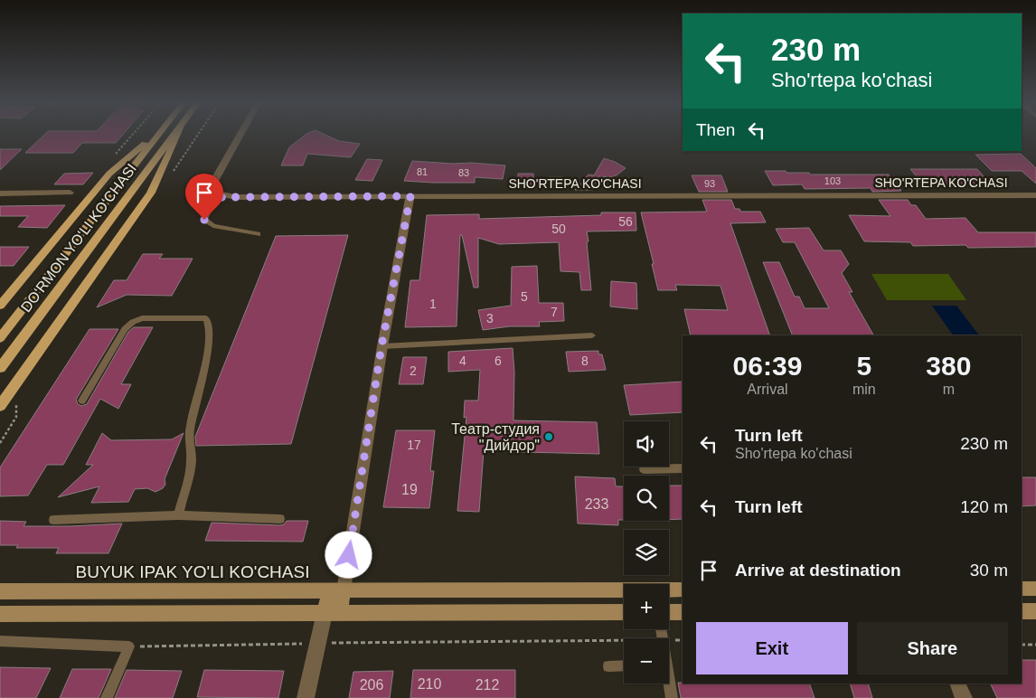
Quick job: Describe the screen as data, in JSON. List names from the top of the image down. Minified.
{"streets":{"main road":["DO‘RMON YO‘LI KO‘CHASI","BUYUK IPAK YO'LI KO'CHASI"],"street":["SHO'RTEPA KO'CHASI"]},"places":["Театр-студия \"Дийдор\""],"house_numbers":["81","83","103","93","56","50","5","1","7","3","4","6","8","2","17","19","233","210","206","212"],"page":{"turn":["230 m","Sho'rtepa ko'chasi"],"then":"Then","eta":["06:39","Arrival","5","min","380","m"],"list":[{"name":"Turn left","note":"Sho'rtepa ko'chasi","value":"230 m"},{"name":"Turn left","value":"120 m"},{"name":"Arrive at destination","value":"30 m"}],"map_buttons":["+","−"],"buttons":["Exit","Share"]}}
